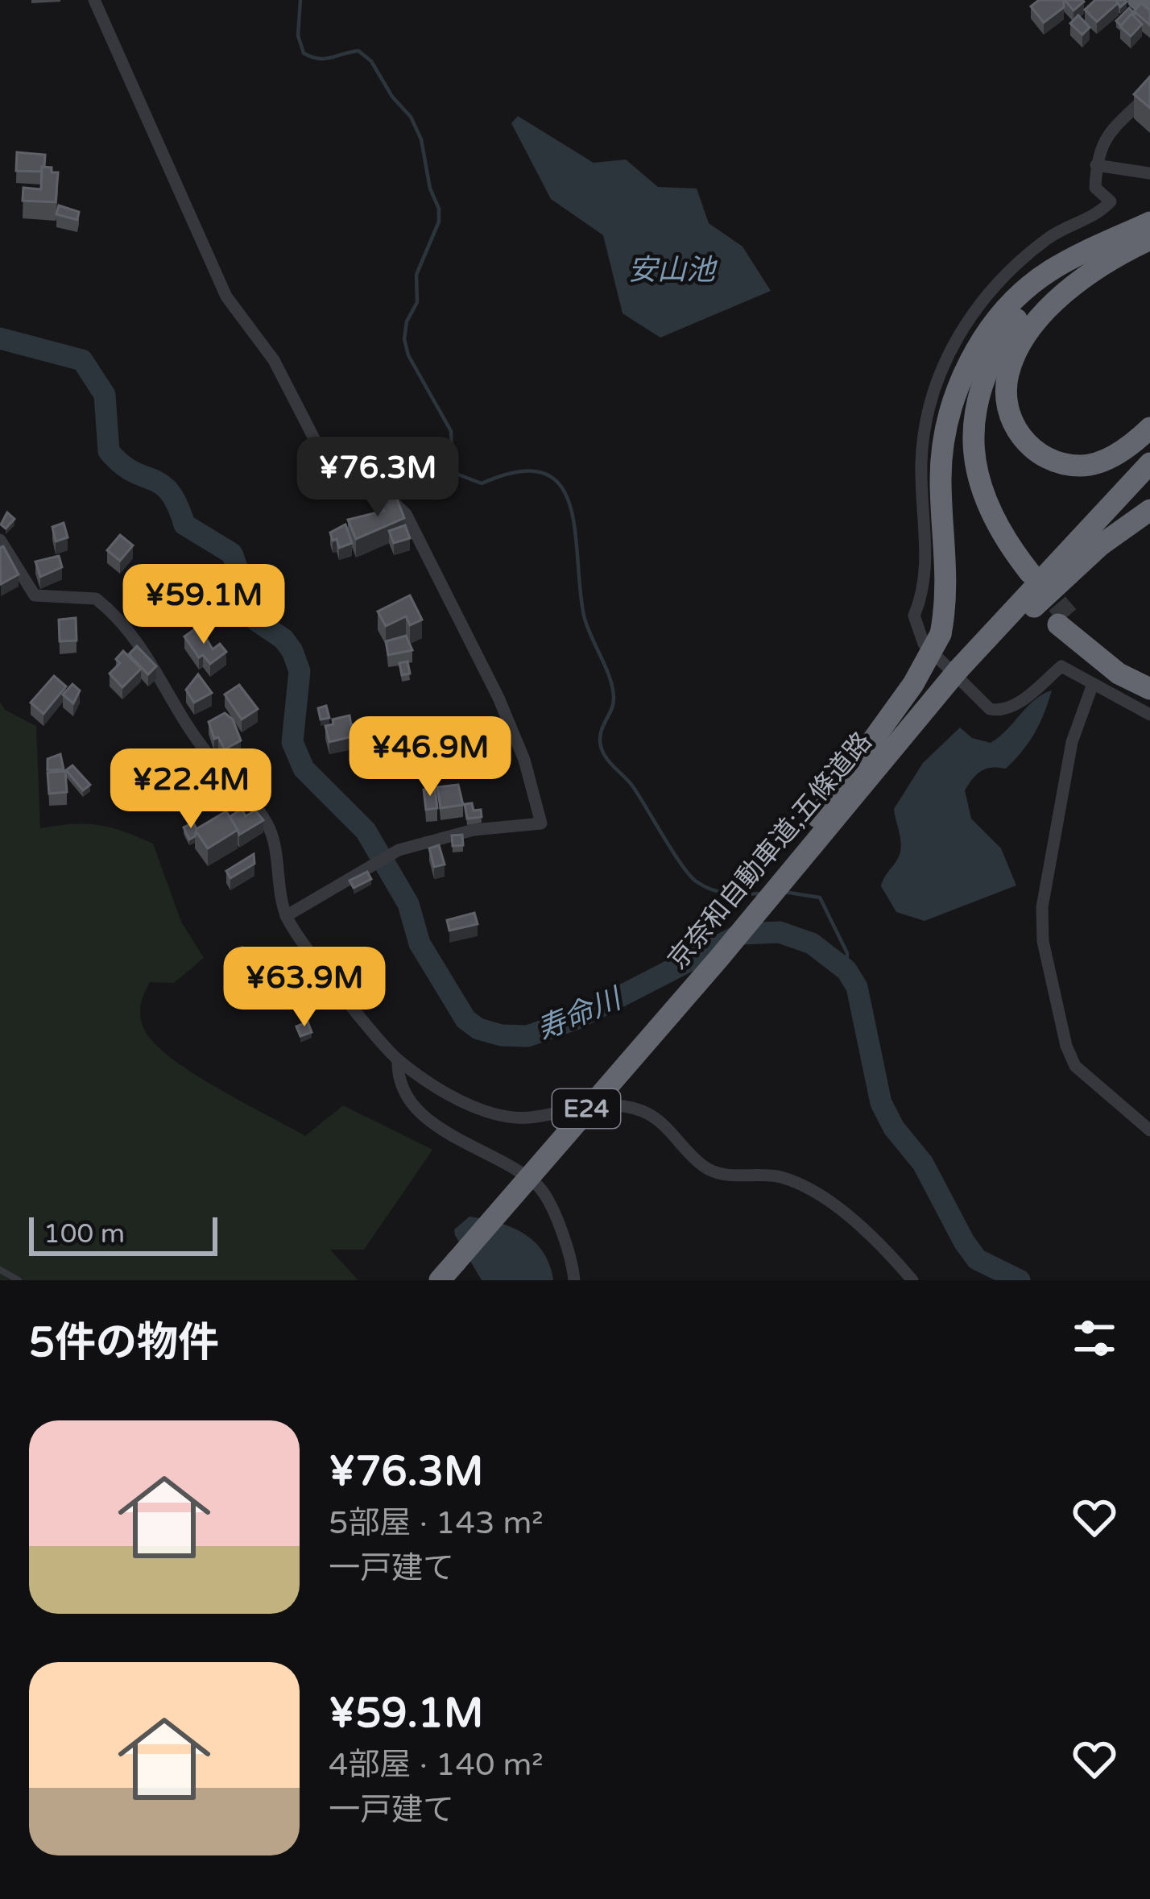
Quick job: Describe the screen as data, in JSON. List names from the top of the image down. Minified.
{"streets":{"highway":["京奈和自動車道;五條道路","E24"]},"water":["安山池","寿命川"],"scale_bar":"100 m","page":{"price":["¥76.3M","¥59.1M","¥46.9M","¥22.4M","¥63.9M"],"scale":"100 m","heading":"5件の物件","list":[{"name":"¥76.3M","note":"5部屋 · 143 m² · 一戸建て"},{"name":"¥59.1M","note":"4部屋 · 140 m² · 一戸建て"}]}}
